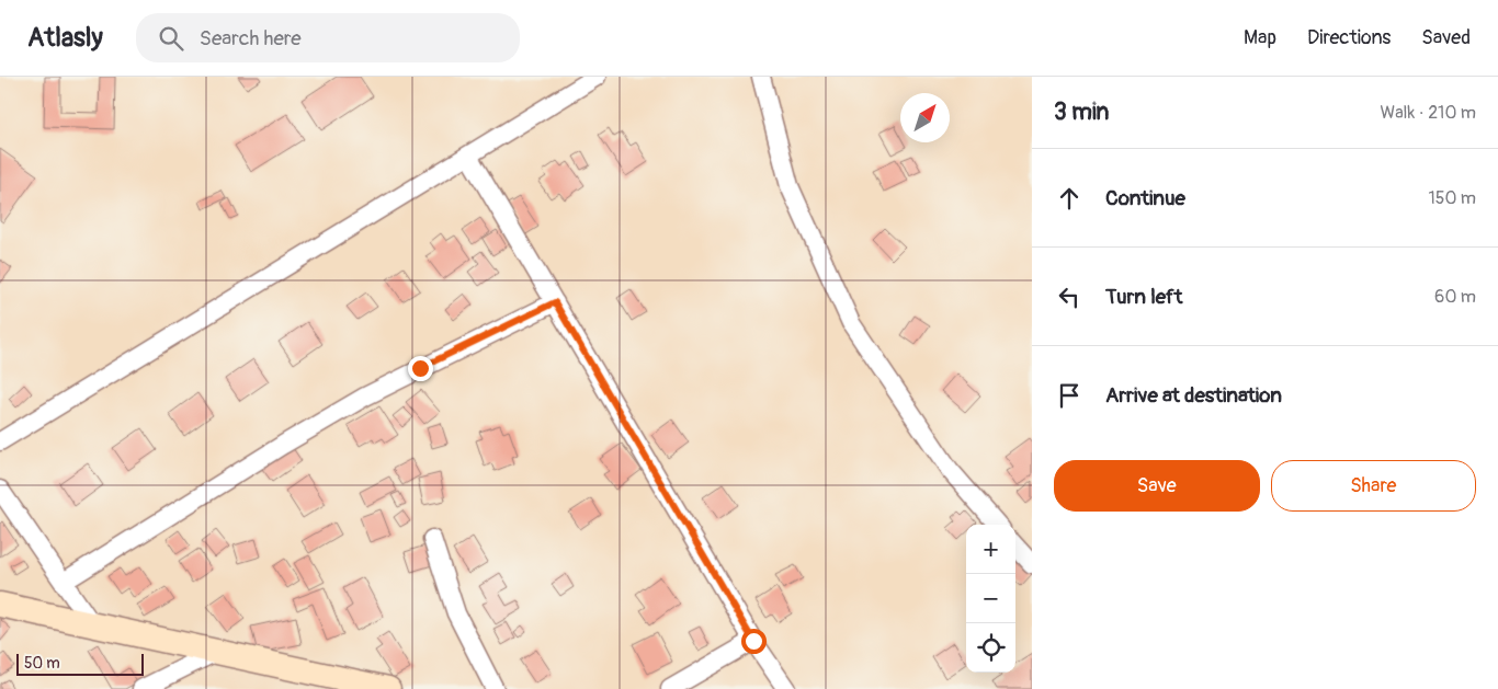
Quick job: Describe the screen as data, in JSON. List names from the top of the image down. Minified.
{"scale_bar":"50 m","north":"top right","page":{"header":"Atlasly","search":"Search here","nav":["Map","Directions","Saved"],"heading":["3 min","Walk · 210 m"],"list":[["Continue","150 m"],["Turn left","60 m"],"Arrive at destination"],"buttons":["Save","Share"],"map_buttons":["+","−"],"scale":"50 m"}}
